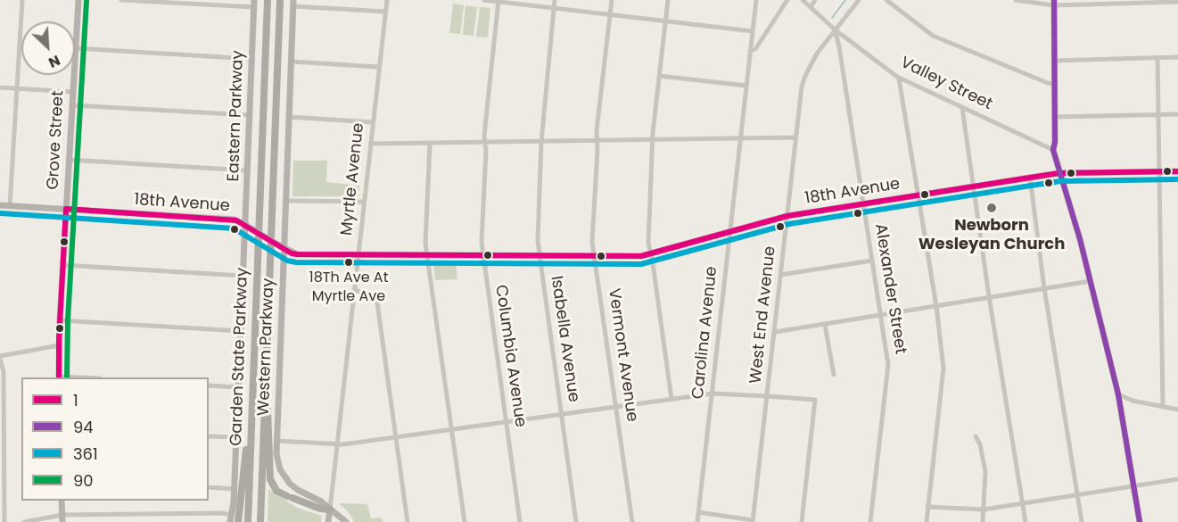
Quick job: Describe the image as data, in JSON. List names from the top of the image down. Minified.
{"streets":{"highway":["Garden State Parkway"],"main road":["Eastern Parkway","Grove Street","Myrtle Avenue","18th Avenue","Western Parkway"],"street":["Valley Street","Alexander Street","West End Avenue","Carolina Avenue","Isabella Avenue","Vermont Avenue","Columbia Avenue"]},"crossings":[["Valley Street","Alexander Street"],["Valley Street","West End Avenue"],["Eastern Parkway","18th Avenue"],["Grove Street","18th Avenue"],["Myrtle Avenue","18th Avenue"],["Myrtle Avenue","Western Parkway"],["18th Avenue","Alexander Street"],["18th Avenue","West End Avenue"],["18th Avenue","Carolina Avenue"],["18th Avenue","Isabella Avenue"],["18th Avenue","Western Parkway"],["18th Avenue","Vermont Avenue"],["18th Avenue","Columbia Avenue"],["Alexander Street","West End Avenue"]],"places":["Newborn Wesleyan Church","18Th Ave At Myrtle Ave"],"lines":["transit line 94","transit line 90","transit line 1","transit line 361"],"legend":["1","94","361","90"],"north":"bottom right"}
